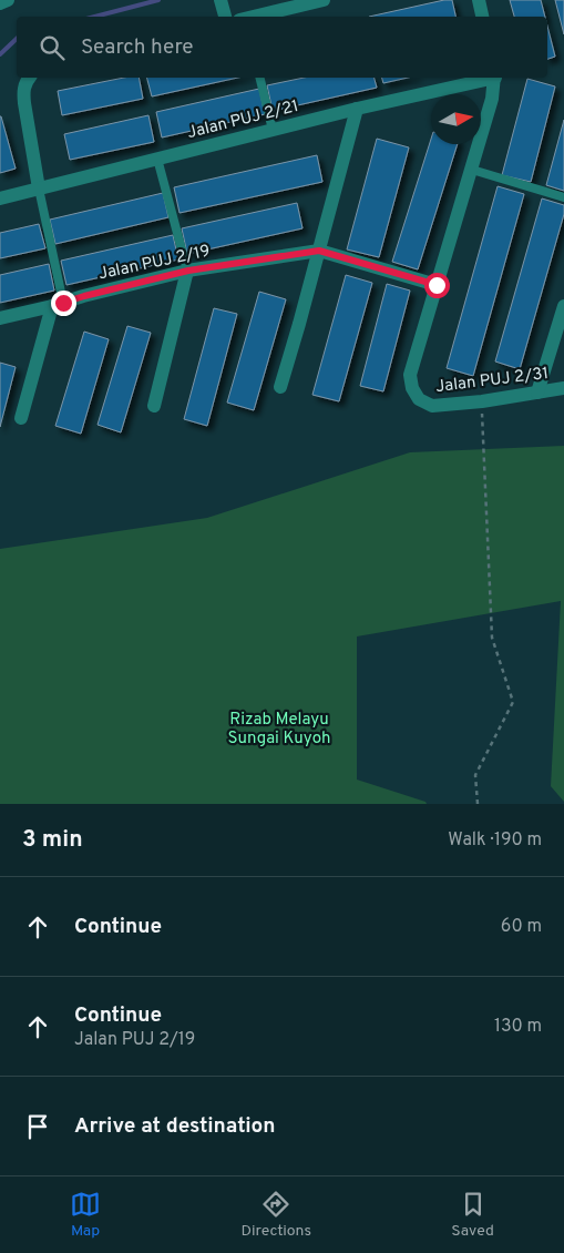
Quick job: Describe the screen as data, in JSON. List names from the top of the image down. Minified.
{"streets":{"street":["Jalan PUJ 2/21","Jalan PUJ 2/19","Jalan PUJ 2/31"]},"parks":["Rizab Melayu Sungai Kuyoh"],"north":"right","page":{"search":"Search here","heading":["3 min","Walk · 190 m"],"list":[["Continue","60 m"],["Continue","Jalan PUJ 2/19","130 m"],"Arrive at destination"],"nav":["Map","Directions","Saved"]}}
